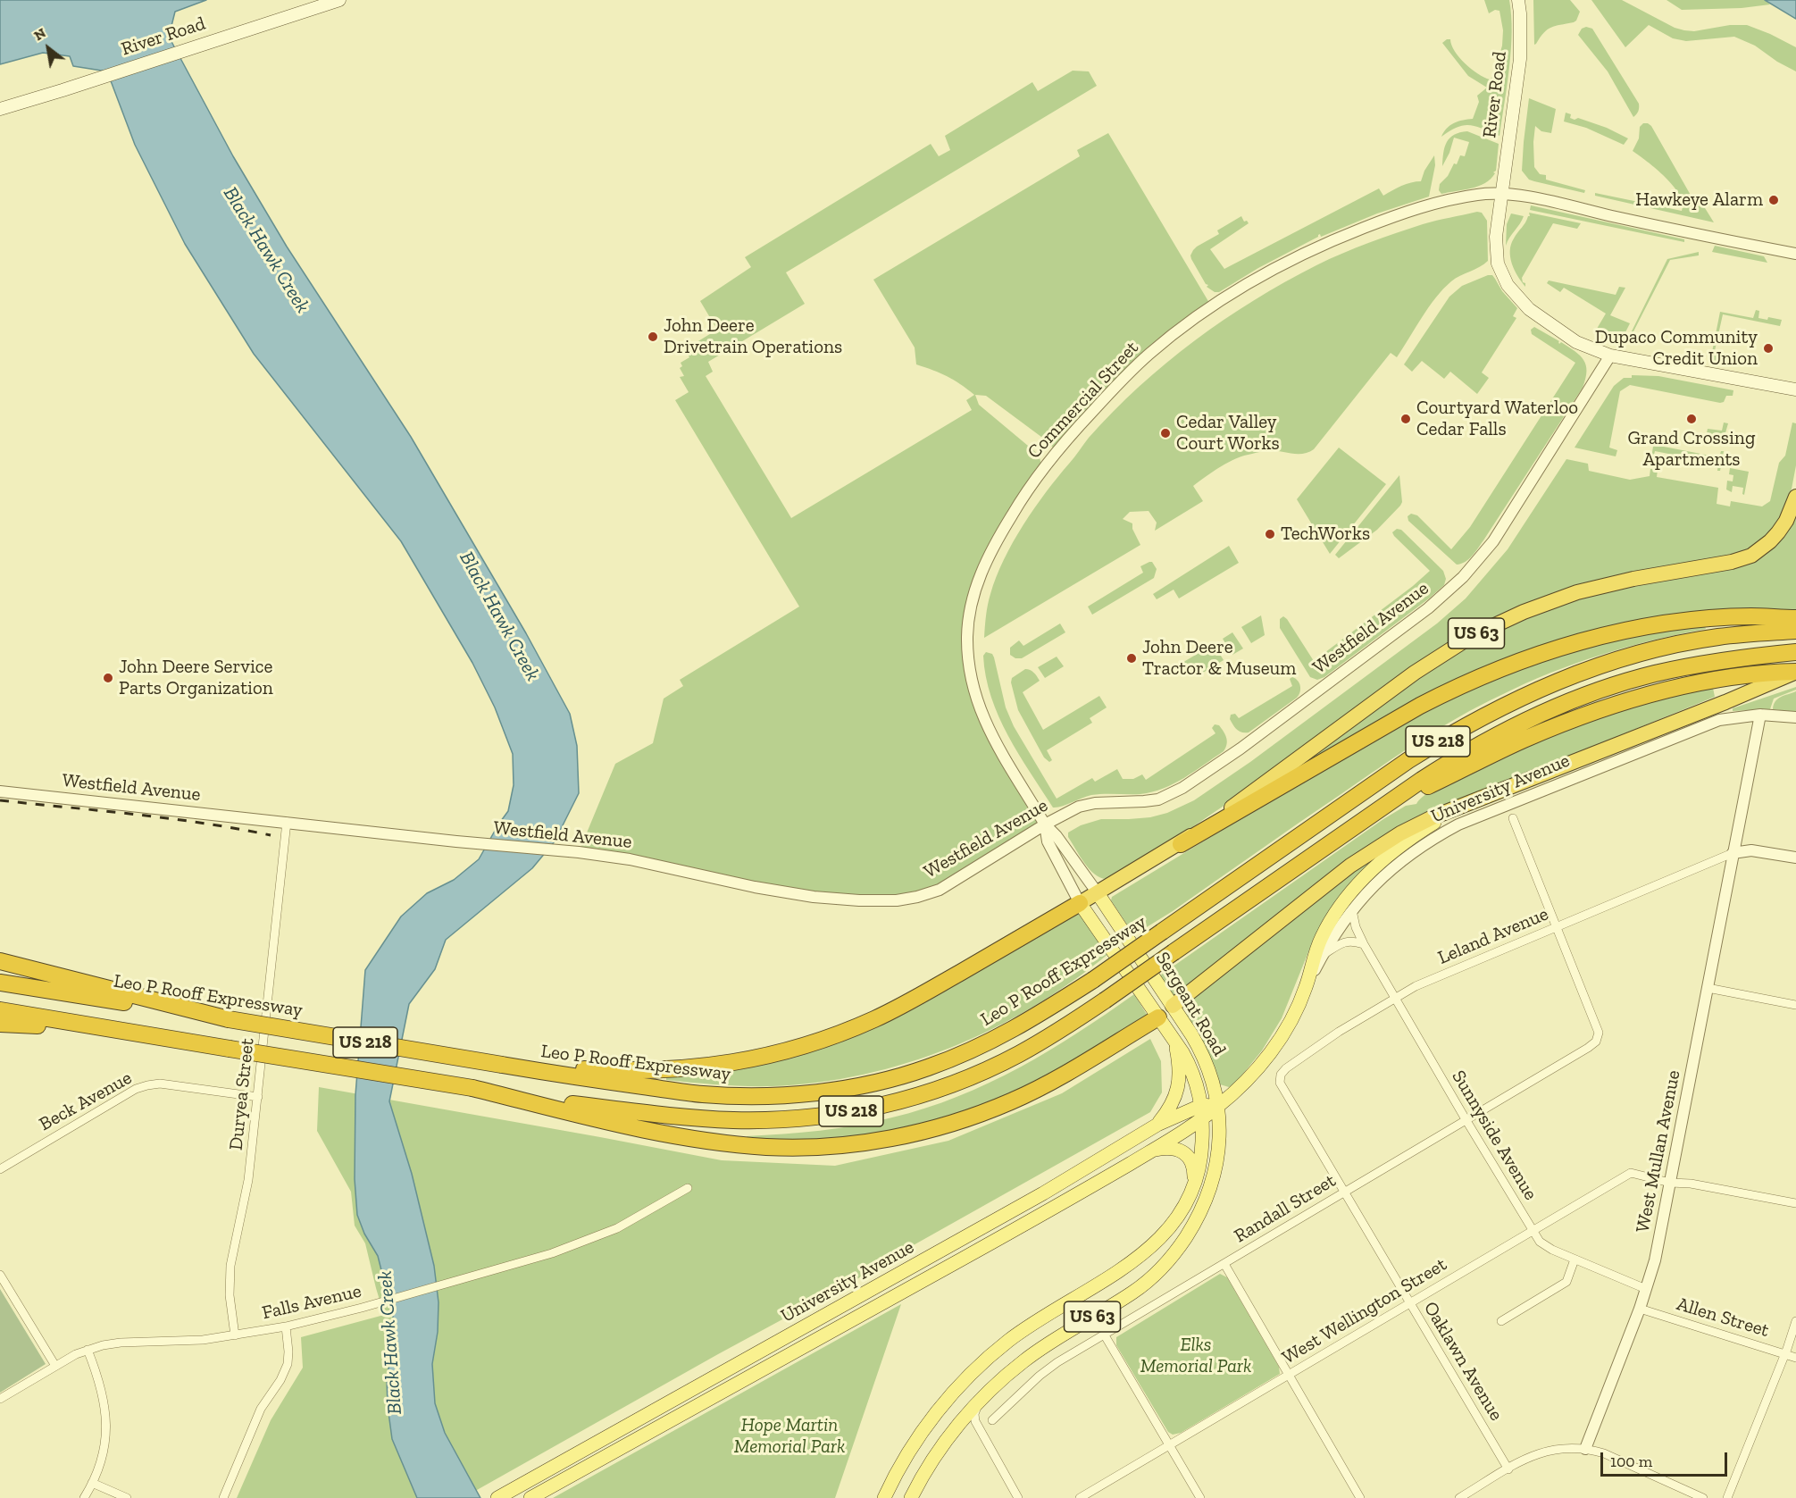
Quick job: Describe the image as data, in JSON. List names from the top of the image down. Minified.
{"streets":{"highway":["US 63","US 218","Leo P Rooff Expressway"],"main road":["River Road","University Avenue","Sergeant Road"],"street":["Commercial Street","Westfield Avenue","Leland Avenue","Duryea Street","Beck Avenue","Sunnyside Avenue","West Mullan Avenue","Randall Street","Falls Avenue","West Wellington Street","Allen Street","Oaklawn Avenue"]},"crossings":[["River Road","Commercial Street"],["River Road","Westfield Avenue"],["Commercial Street","Westfield Avenue"],["Westfield Avenue","Duryea Street"],["US 63","Sergeant Road"],["University Avenue","Sergeant Road"],["University Avenue","Sunnyside Avenue"],["University Avenue","West Mullan Avenue"],["Leland Avenue","Sunnyside Avenue"],["Leland Avenue","West Mullan Avenue"],["Leland Avenue","Randall Street"],["Leland Avenue","Oaklawn Avenue"],["Duryea Street","Beck Avenue"],["Duryea Street","Falls Avenue"],["Sunnyside Avenue","West Mullan Avenue"],["Sunnyside Avenue","Randall Street"],["Sunnyside Avenue","West Wellington Street"],["West Mullan Avenue","West Wellington Street"],["West Mullan Avenue","Allen Street"],["Randall Street","Oaklawn Avenue"],["West Wellington Street","Oaklawn Avenue"]],"water":["Black Hawk Creek"],"parks":["Elks Memorial Park","Hope Martin Memorial Park"],"places":["Hawkeye Alarm","John Deere Drivetrain Operations","Dupaco Community Credit Union","Courtyard Waterloo Cedar Falls","Grand Crossing Apartments","Cedar Valley Court Works","TechWorks","John Deere Tractor & Museum","John Deere Service Parts Organization"],"scale_bar":"100 m","north":"top left"}
